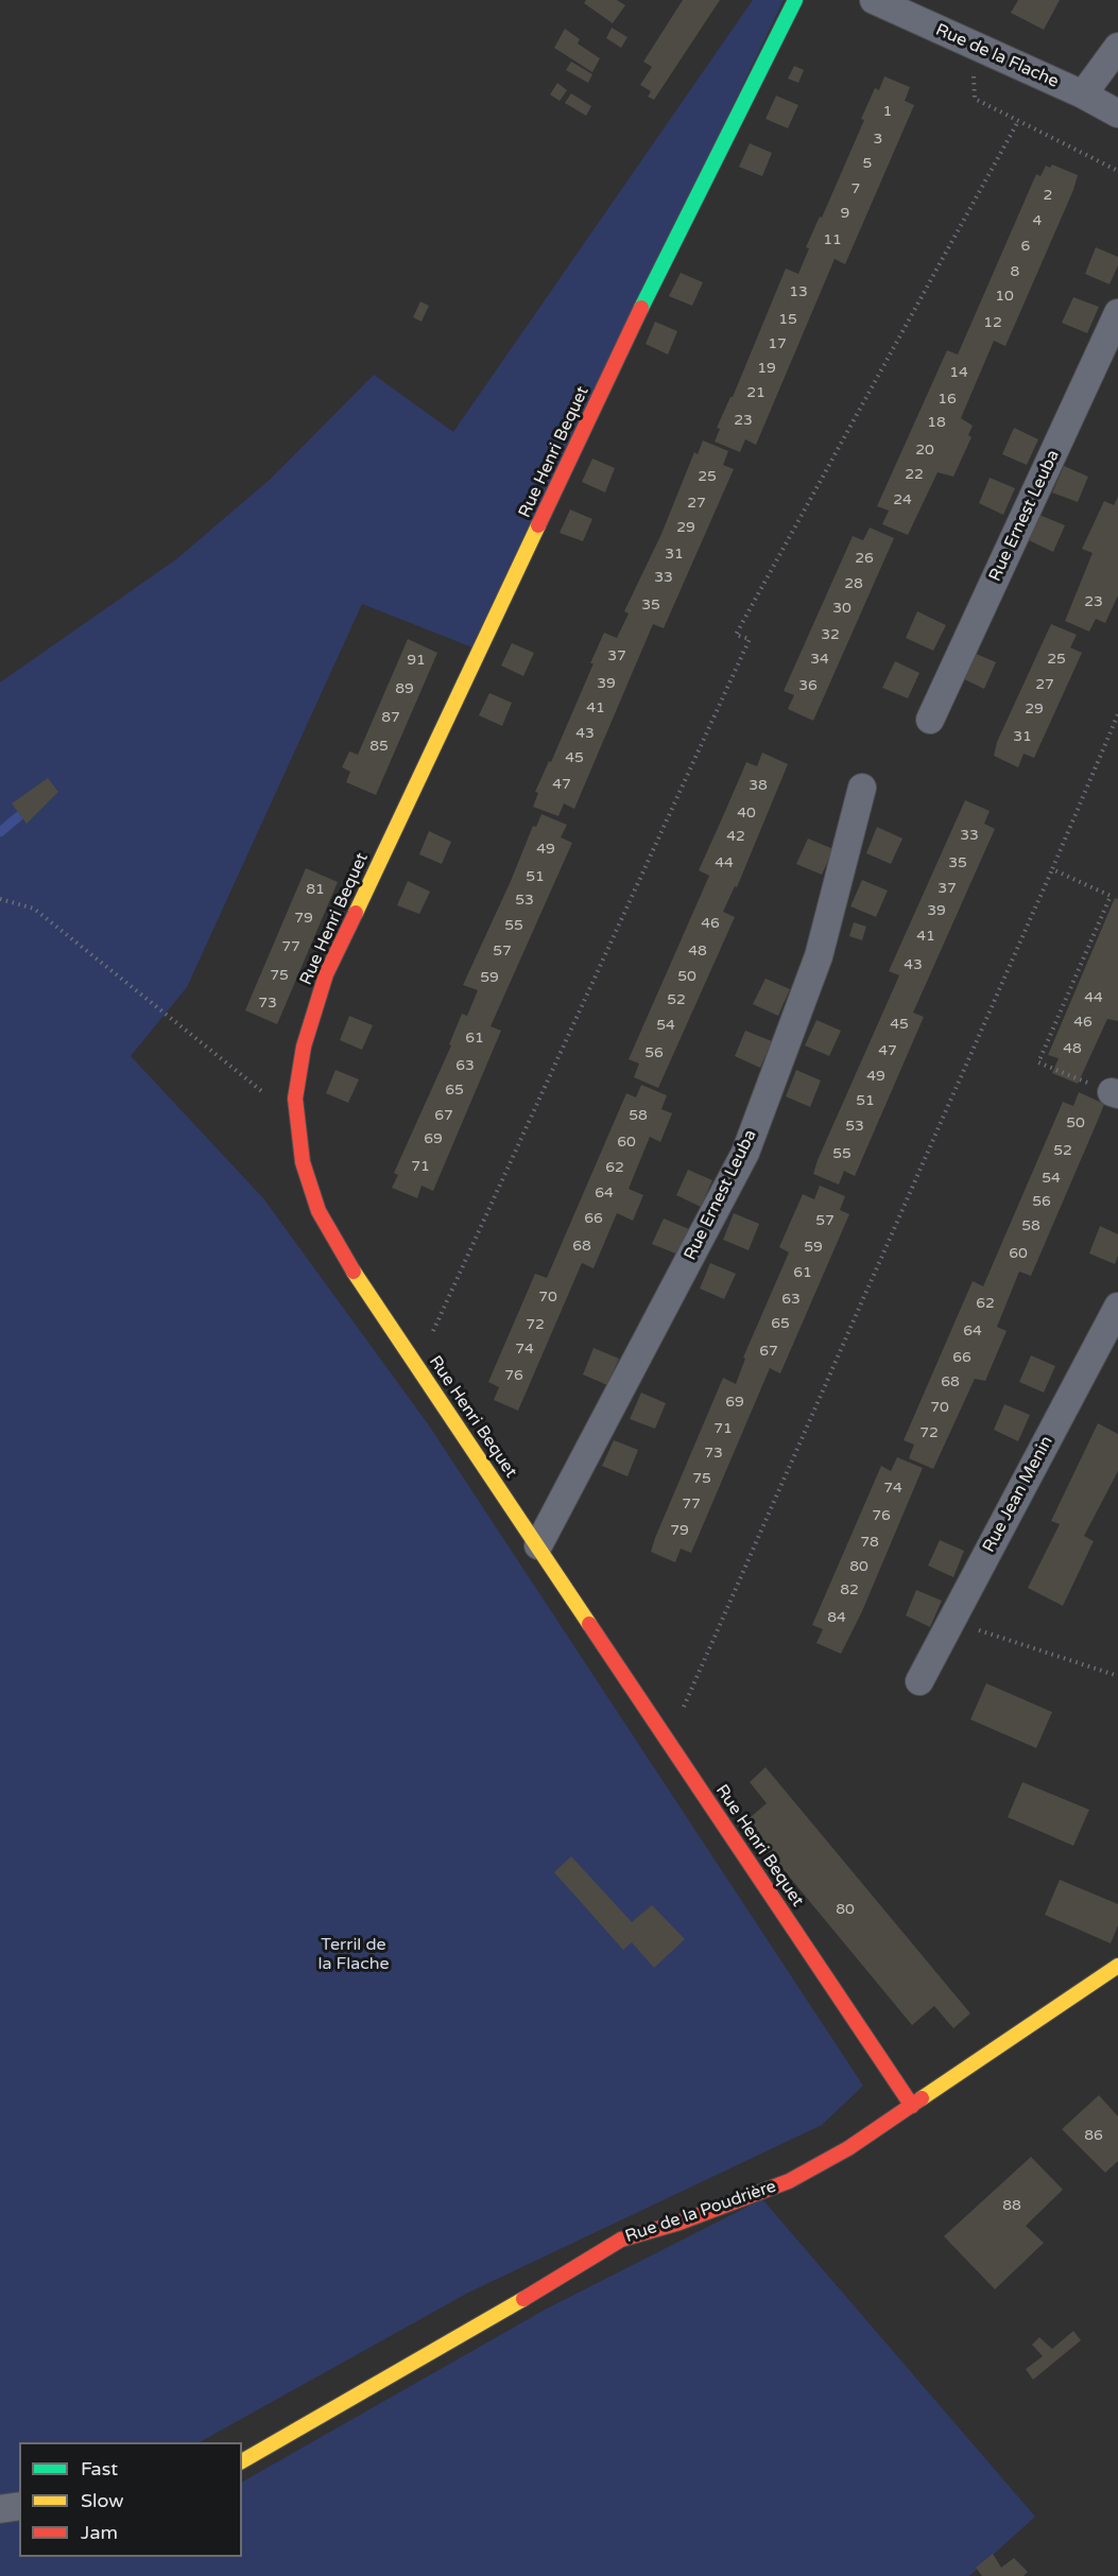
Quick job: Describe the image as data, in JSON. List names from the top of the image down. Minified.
{"streets":{"street":["Rue de la Flache","Rue Henri Bequet","Rue Ernest Leuba","Rue Jean Menin","Rue de la Poudrière"]},"crossings":[["Rue Henri Bequet","Rue Ernest Leuba"],["Rue Henri Bequet","Rue de la Poudrière"]],"parks":["Terril de la Flache"],"house_numbers":["1","3","5","7","2","9","4","11","6","8","13","10","15","12","17","19","14","21","16","23","18","20","22","25","24","27","29","31","26","33","28","23","35","30","32","37","34","25","91","39","27","36","89","41","29","87","43","31","85","45","47","38","40","33","42","49","44","35","51","37","81","53","39","79","46","55","41","77","57","48","43","75","50","59","44","52","73","46","45","54","61","48","47","56","63","49","65","51","67","58","50","53","69","60","52","55","71","62","54","64","56","66","57","58","68","59","60","61","70","63","62","65","72","64","74","67","66","76","68","69","70","71","72","73","75","74","77","76","79","78","80","82","84","80","86","88"],"legend":["Fast","Slow","Jam"]}
